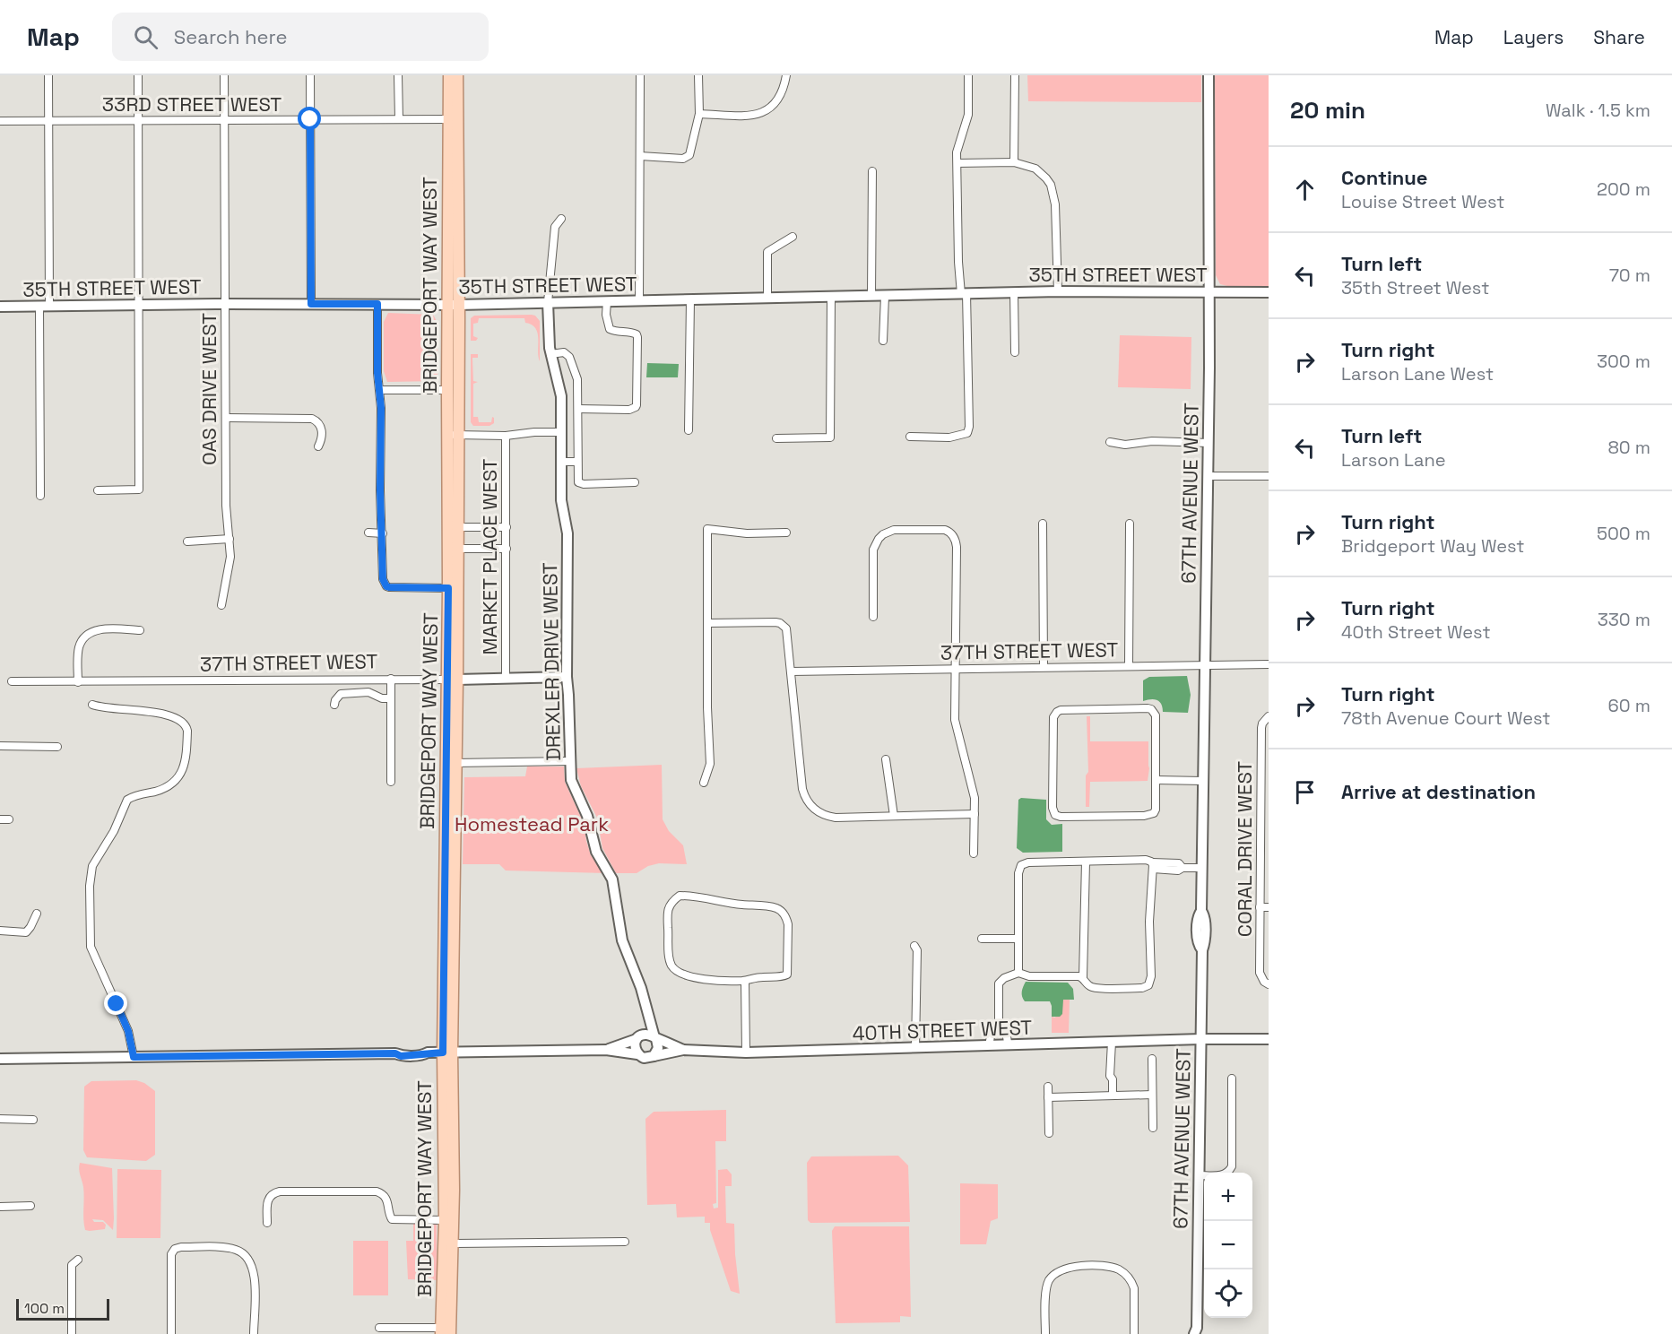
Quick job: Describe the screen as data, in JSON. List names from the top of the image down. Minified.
{"streets":{"main road":["BRIDGEPORT WAY WEST"],"street":["33RD STREET WEST","35TH STREET WEST","OAS DRIVE WEST","67TH AVENUE WEST","MARKET PLACE WEST","37TH STREET WEST","DREXLER DRIVE WEST","CORAL DRIVE WEST","40TH STREET WEST"]},"crossings":[["33RD STREET WEST","BRIDGEPORT WAY WEST"],["33RD STREET WEST","OAS DRIVE WEST"],["35TH STREET WEST","BRIDGEPORT WAY WEST"],["35TH STREET WEST","OAS DRIVE WEST"],["35TH STREET WEST","67TH AVENUE WEST"],["35TH STREET WEST","DREXLER DRIVE WEST"],["BRIDGEPORT WAY WEST","37TH STREET WEST"],["67TH AVENUE WEST","37TH STREET WEST"],["67TH AVENUE WEST","40TH STREET WEST"],["MARKET PLACE WEST","37TH STREET WEST"],["37TH STREET WEST","DREXLER DRIVE WEST"],["DREXLER DRIVE WEST","40TH STREET WEST"]],"parks":["Homestead Park"],"scale_bar":"100 m","page":{"header":"Map","search":"Search here","nav":["Map","Layers","Share"],"heading":["20 min","Walk · 1.5 km"],"list":[["Continue","Louise Street West","200 m"],["Turn left","35th Street West","70 m"],["Turn right","Larson Lane West","300 m"],["Turn left","Larson Lane","80 m"],["Turn right","Bridgeport Way West","500 m"],["Turn right","40th Street West","330 m"],["Turn right","78th Avenue Court West","60 m"],"Arrive at destination"],"map_buttons":["+","−"],"scale":"100 m"}}
